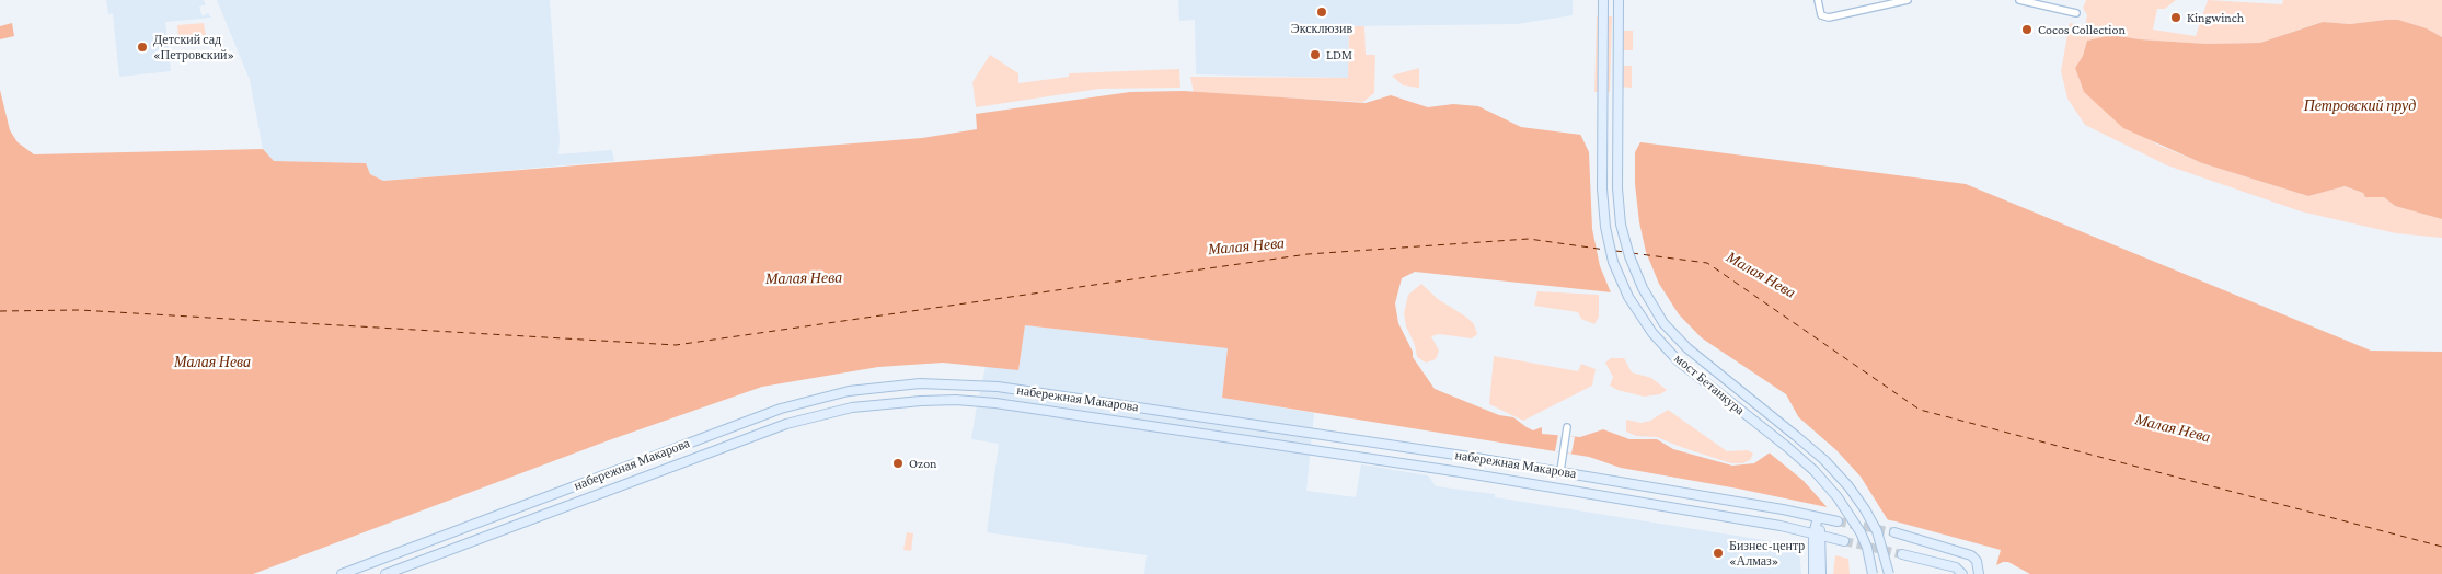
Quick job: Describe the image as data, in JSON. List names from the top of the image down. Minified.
{"streets":{"main road":["мост Бетанкура","набережная Макарова"]},"water":["Петровский пруд","Малая Нева"],"places":["Эксклюзив","Kingwinch","Cocos Collection","Детский сад «Петровский»","LDM","Ozon","Бизнес-центр «Алмаз»"]}
